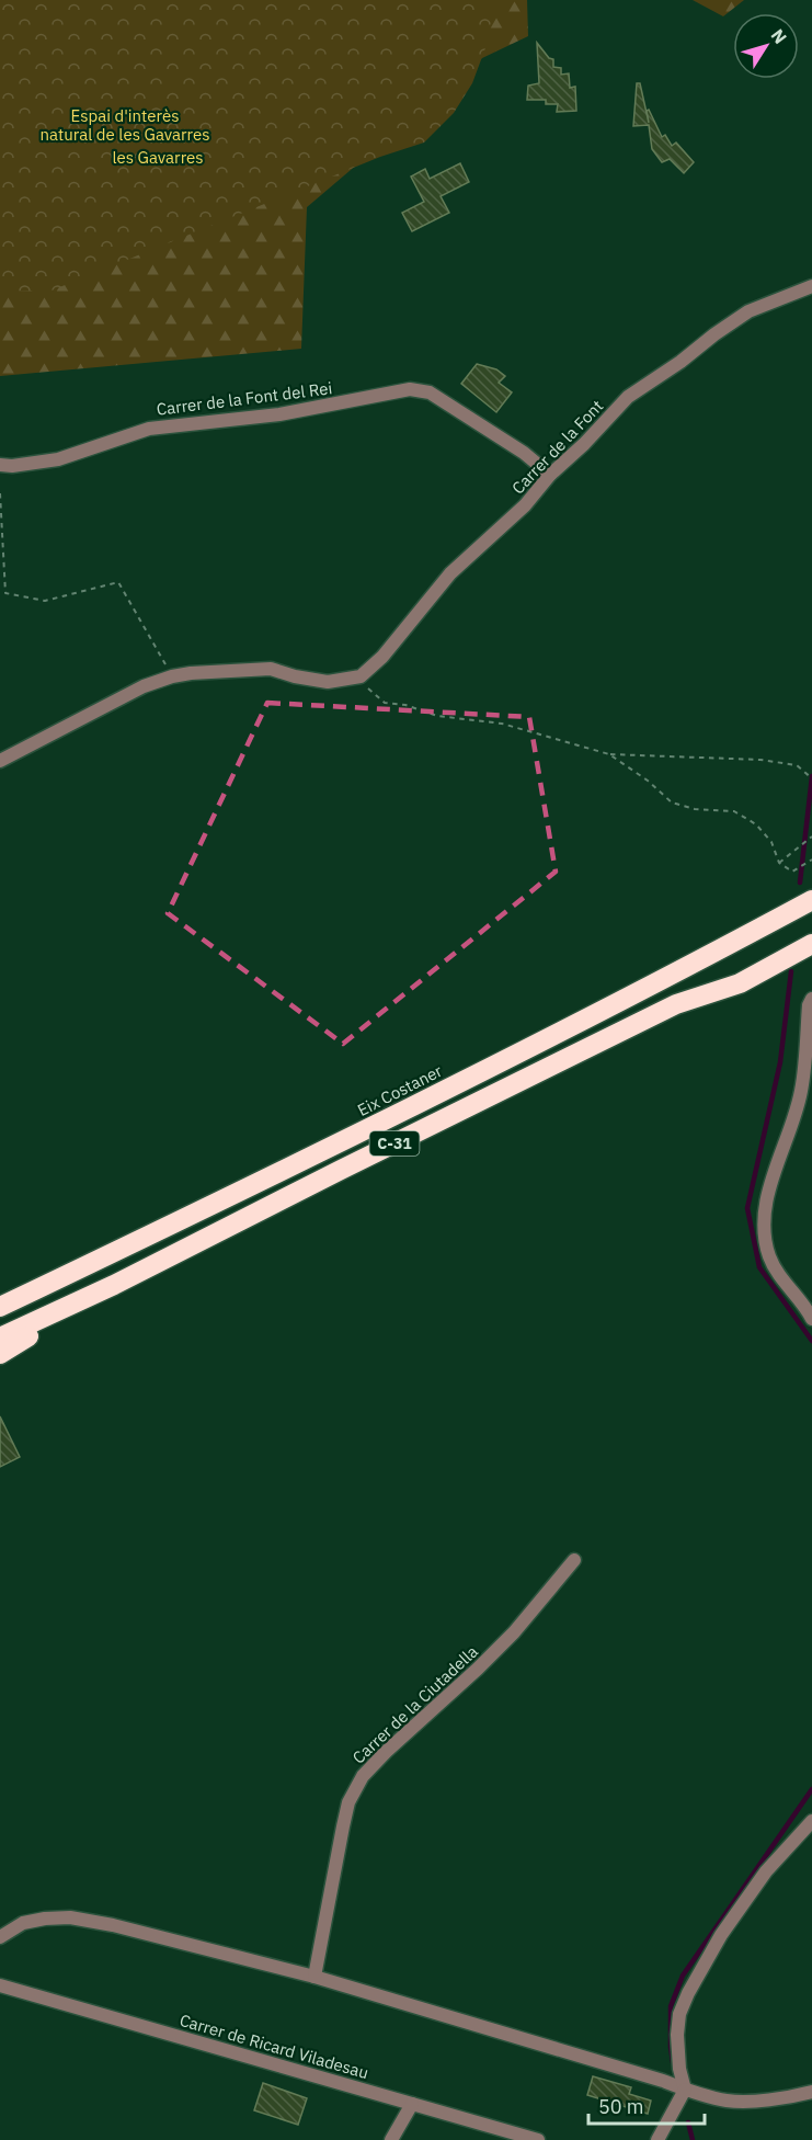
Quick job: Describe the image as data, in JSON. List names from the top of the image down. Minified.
{"streets":{"highway":["Eix Costaner","C-31"],"street":["Carrer de la Font del Rei","Carrer de la Font","Carrer de la Ciutadella","Carrer de Ricard Viladesau"]},"crossings":[["Carrer de la Font del Rei","Carrer de la Font"]],"parks":["Espai d'interès natural de les Gavarres","les Gavarres"],"scale_bar":"50 m","north":"top right"}
